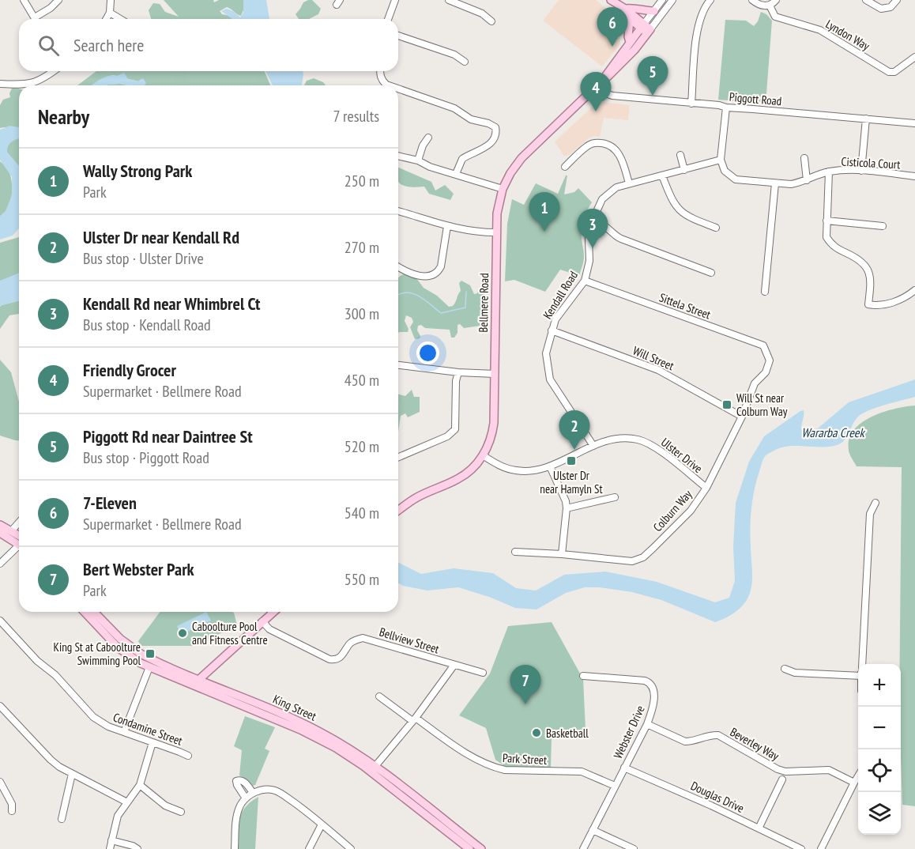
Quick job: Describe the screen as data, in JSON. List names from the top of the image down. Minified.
{"streets":{"main road":["Bellmere Road","King Street"],"street":["Lyndon Way","Piggott Road","Cisticola Court","Kendall Road","Sittela Street","Will Street","Ulster Drive","Colburn Way","Bellview Street","Condamine Street","Webster Drive","Beverley Way","Park Street","Douglas Drive"]},"crossings":[["Piggott Road","Bellmere Road"],["Kendall Road","Sittela Street"],["Kendall Road","Will Street"],["Kendall Road","Ulster Drive"],["Bellmere Road","Ulster Drive"],["Sittela Street","Colburn Way"],["Will Street","Colburn Way"],["Ulster Drive","Colburn Way"],["Webster Drive","Beverley Way"],["Webster Drive","Park Street"],["Webster Drive","Douglas Drive"]],"water":["Wararba Creek"],"places":{"transit":["Will St near Colburn Way","Ulster Dr near Hamyln St","King St at Caboolture Swimming Pool"],"other":["Caboolture Pool and Fitness Centre","Basketball"]},"page":{"pins":["6","5","4","1","3","2","7"],"search":"Search here","heading":["Nearby","7 results"],"list":[{"mark":"1","name":"Wally Strong Park","note":"Park","value":"250 m"},{"mark":"2","name":"Ulster Dr near Kendall Rd","note":"Bus stop · Ulster Drive","value":"270 m"},{"mark":"3","name":"Kendall Rd near Whimbrel Ct","note":"Bus stop · Kendall Road","value":"300 m"},{"mark":"4","name":"Friendly Grocer","note":"Supermarket · Bellmere Road","value":"450 m"},{"mark":"5","name":"Piggott Rd near Daintree St","note":"Bus stop · Piggott Road","value":"520 m"},{"mark":"6","name":"7-Eleven","note":"Supermarket · Bellmere Road","value":"540 m"},{"mark":"7","name":"Bert Webster Park","note":"Park","value":"550 m"}],"map_buttons":["+","−"]}}
